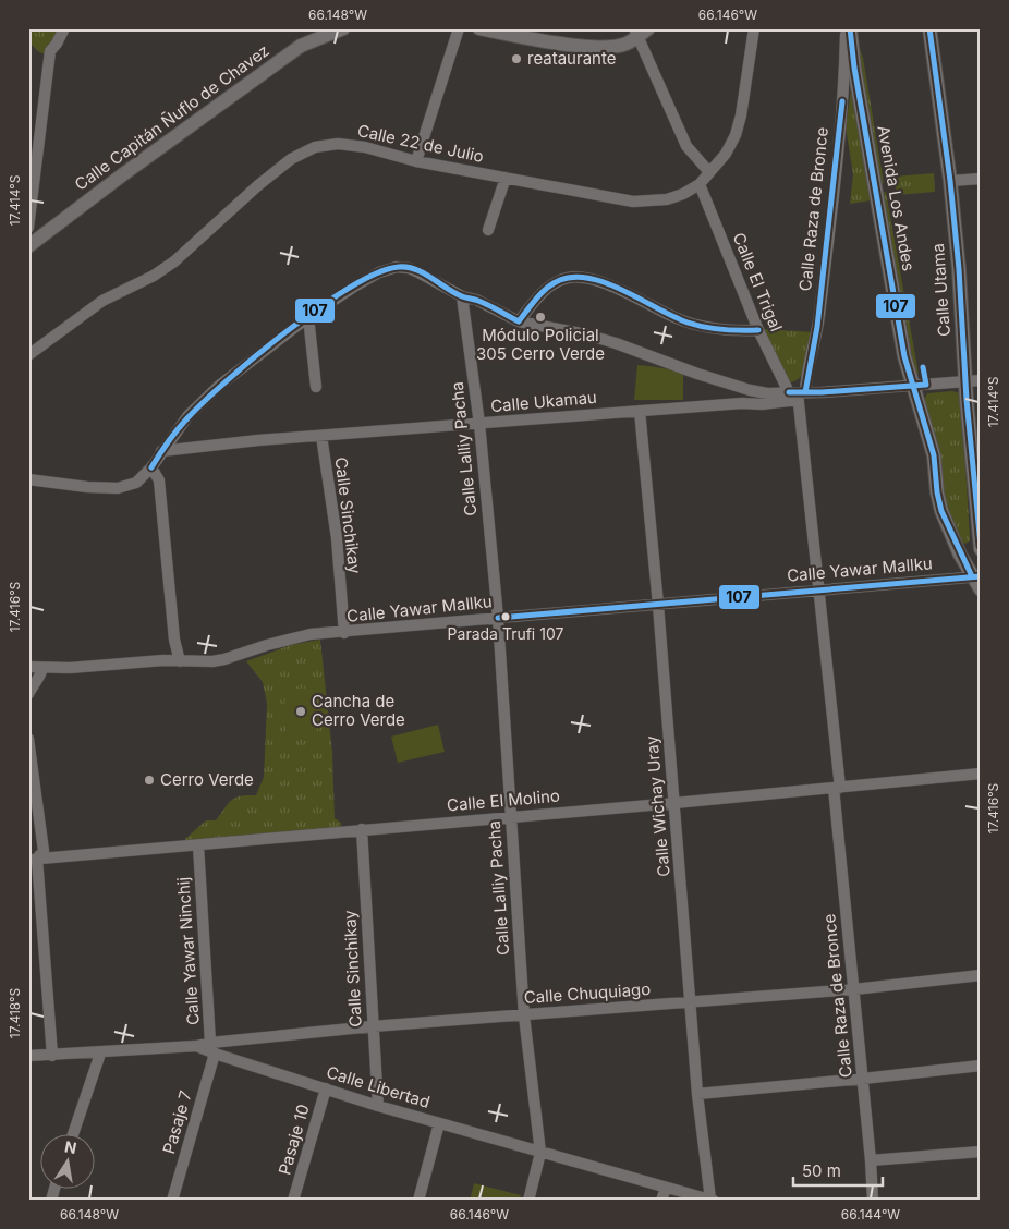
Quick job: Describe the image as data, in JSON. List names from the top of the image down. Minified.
{"streets":{"street":["Calle Capitán Ñuflo de Chavez","Calle 22 de Julio","Avenida Los Andes","Calle Raza de Bronce","Calle El Trigal","Calle Utama","Calle Ukamau","Calle Lalliy Pacha","Calle Sinchikay","Calle Yawar Mallku","Calle El Molino","Calle Wichay Uray","Calle Yawar Ninchij","Calle Chuquiago","Calle Libertad","Pasaje 7","Pasaje 10"]},"crossings":[["Calle 22 de Julio","Calle El Trigal"],["Avenida Los Andes","Calle Raza de Bronce"],["Avenida Los Andes","Calle Ukamau"],["Avenida Los Andes","Calle Yawar Mallku"],["Calle Raza de Bronce","Calle El Trigal"],["Calle Raza de Bronce","Calle Ukamau"],["Calle Raza de Bronce","Calle Yawar Mallku"],["Calle Raza de Bronce","Calle El Molino"],["Calle Raza de Bronce","Calle Chuquiago"],["Calle El Trigal","Calle Ukamau"],["Calle Utama","Calle Ukamau"],["Calle Ukamau","Calle Lalliy Pacha"],["Calle Ukamau","Calle Sinchikay"],["Calle Ukamau","Calle Wichay Uray"],["Calle Lalliy Pacha","Calle Yawar Mallku"],["Calle Lalliy Pacha","Calle El Molino"],["Calle Lalliy Pacha","Calle Chuquiago"],["Calle Lalliy Pacha","Calle Libertad"],["Calle Sinchikay","Calle Yawar Mallku"],["Calle Sinchikay","Calle El Molino"],["Calle Sinchikay","Calle Chuquiago"],["Calle Sinchikay","Calle Libertad"],["Calle Yawar Mallku","Calle Wichay Uray"],["Calle El Molino","Calle Wichay Uray"],["Calle El Molino","Calle Yawar Ninchij"],["Calle Wichay Uray","Calle Chuquiago"],["Calle Wichay Uray","Calle Libertad"],["Calle Yawar Ninchij","Calle Chuquiago"],["Calle Yawar Ninchij","Calle Libertad"],["Calle Yawar Ninchij","Pasaje 7"],["Calle Chuquiago","Calle Libertad"],["Calle Chuquiago","Pasaje 7"],["Calle Libertad","Pasaje 7"],["Calle Libertad","Pasaje 10"]],"places":["reataurante","Módulo Policial 305 Cerro Verde","Parada Trufi 107","Cancha de Cerro Verde","Cerro Verde"],"lines":["transit line 107"],"scale_bar":"50 m","north":"top","coordinates":["66.148°W","66.146°W","17.414°S","17.416°S","17.418°S","66.144°W"]}
